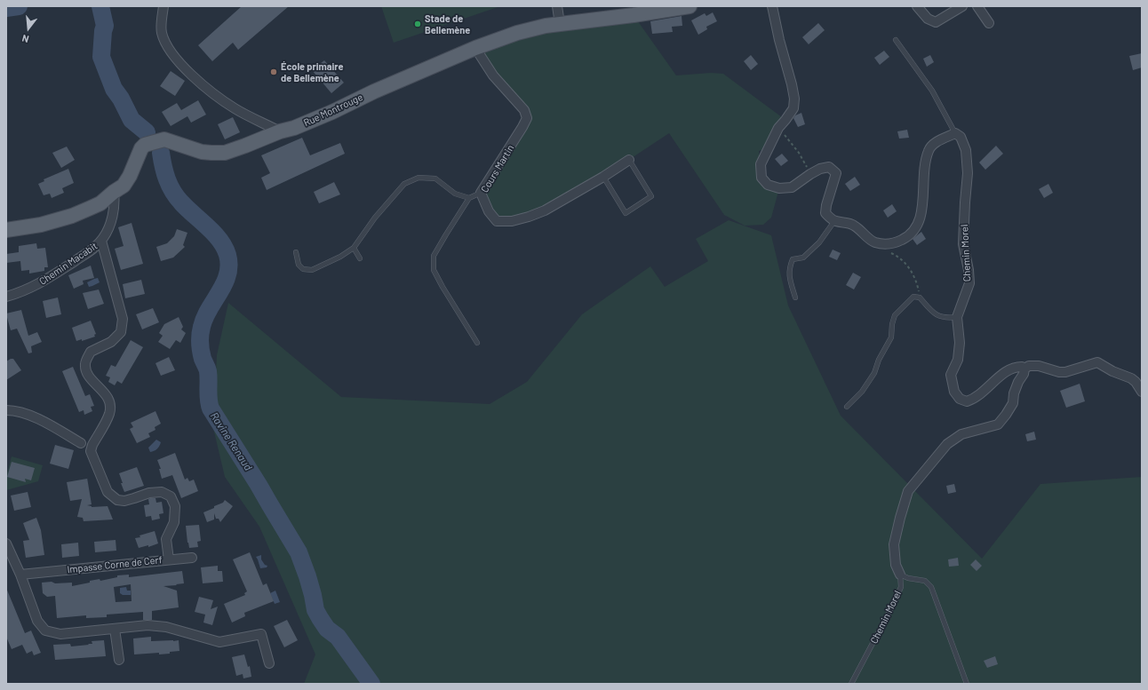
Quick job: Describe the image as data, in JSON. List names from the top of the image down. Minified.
{"streets":{"main road":["Rue Montrouge"],"street":["Cours Martin","Chemin Morel","Chemin Macabit","Impasse Corne de Cerf"]},"crossings":[["Rue Montrouge","Cours Martin"],["Rue Montrouge","Chemin Macabit"],["Chemin Macabit","Impasse Corne de Cerf"]],"water":["Ravine Renaud"],"places":["Stade de Bellemène","École primaire de Bellemène"],"north":"bottom"}
